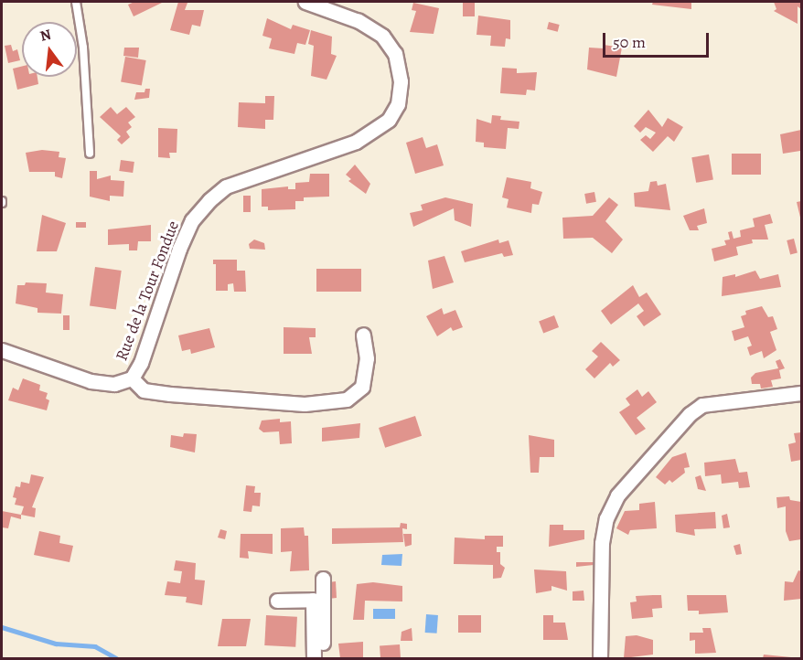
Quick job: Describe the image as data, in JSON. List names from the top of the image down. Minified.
{"streets":{"street":["Rue de la Tour Fondue"]},"scale_bar":"50 m","north":"top"}
